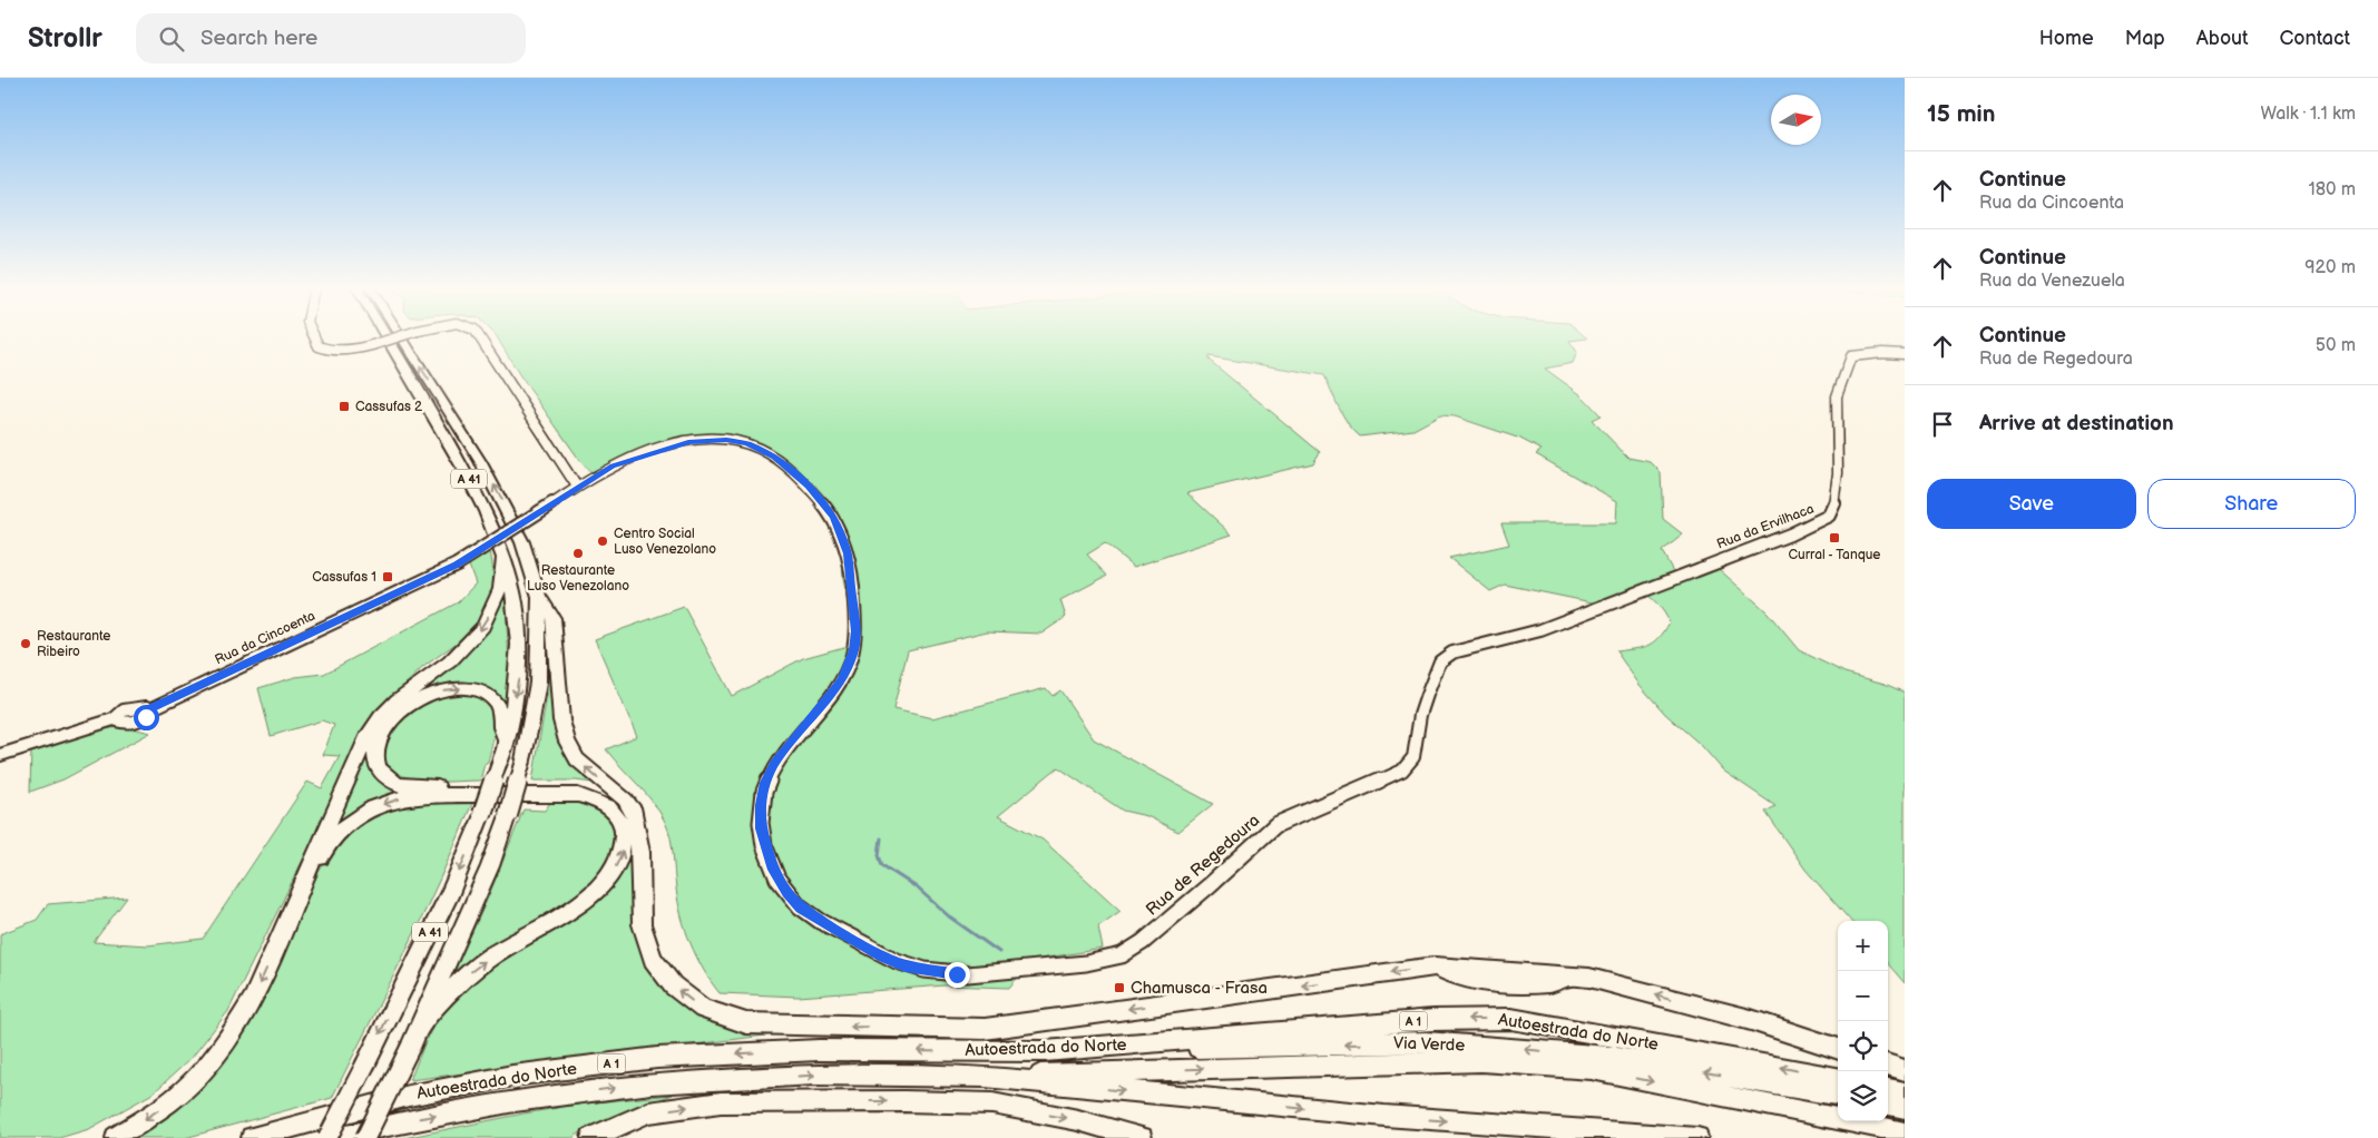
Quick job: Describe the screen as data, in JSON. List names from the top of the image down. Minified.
{"streets":{"highway":["A 41","A 1","Autoestrada do Norte","Via Verde"],"street":["Rua da Ervilhaca","Rua da Cincoenta","Rua de Regedoura"]},"crossings":[["Rua da Ervilhaca","Rua de Regedoura"],["Rua da Cincoenta","Rua de Regedoura"],["Autoestrada do Norte","Via Verde"]],"places":{"transit":["Cassufas 2","Curral - Tanque","Cassufas 1","Chamusca - Frasa"],"other":["Centro Social Luso Venezolano","Restaurante Luso Venezolano","Restaurante Ribeiro"]},"north":"right","page":{"header":"Strollr","search":"Search here","nav":["Home","Map","About","Contact"],"heading":["15 min","Walk · 1.1 km"],"list":[["Continue","Rua da Cincoenta","180 m"],["Continue","Rua da Venezuela","920 m"],["Continue","Rua de Regedoura","50 m"],"Arrive at destination"],"buttons":["Save","Share"],"map_buttons":["+","−"]}}
